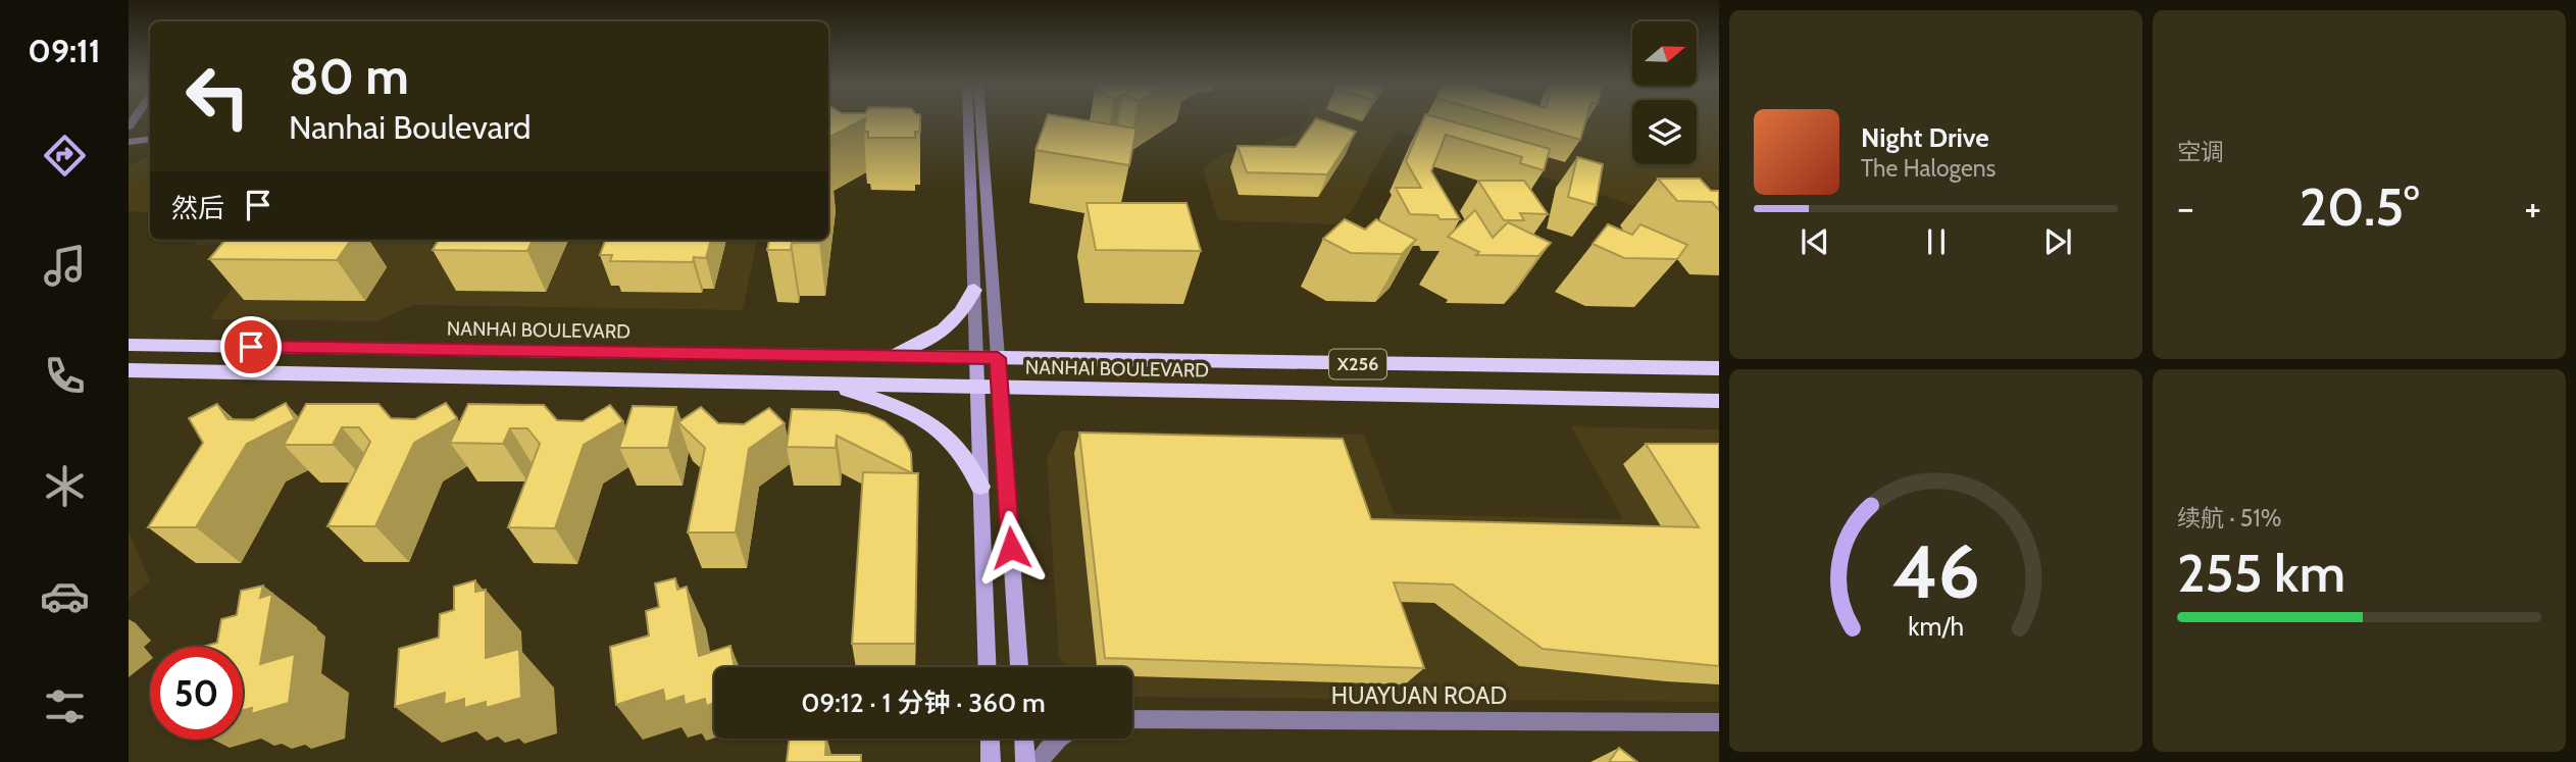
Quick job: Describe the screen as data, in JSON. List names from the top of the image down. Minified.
{"streets":{"main road":["NANHAI BOULEVARD","X256"],"street":["HUAYUAN ROAD"]},"north":"right","page":{"tabs":"09:11","tile":["空调",["续航 · 51%","255 km"]],"turn":["80 m","Nanhai Boulevard"],"song":["Night Drive","The Halogens"],"then":"然后","heat":["−","20.5°","+"],"limit":"50","trip":"09:12 · 1 分钟 · 360 m","gauge":["46","km/h"]}}
